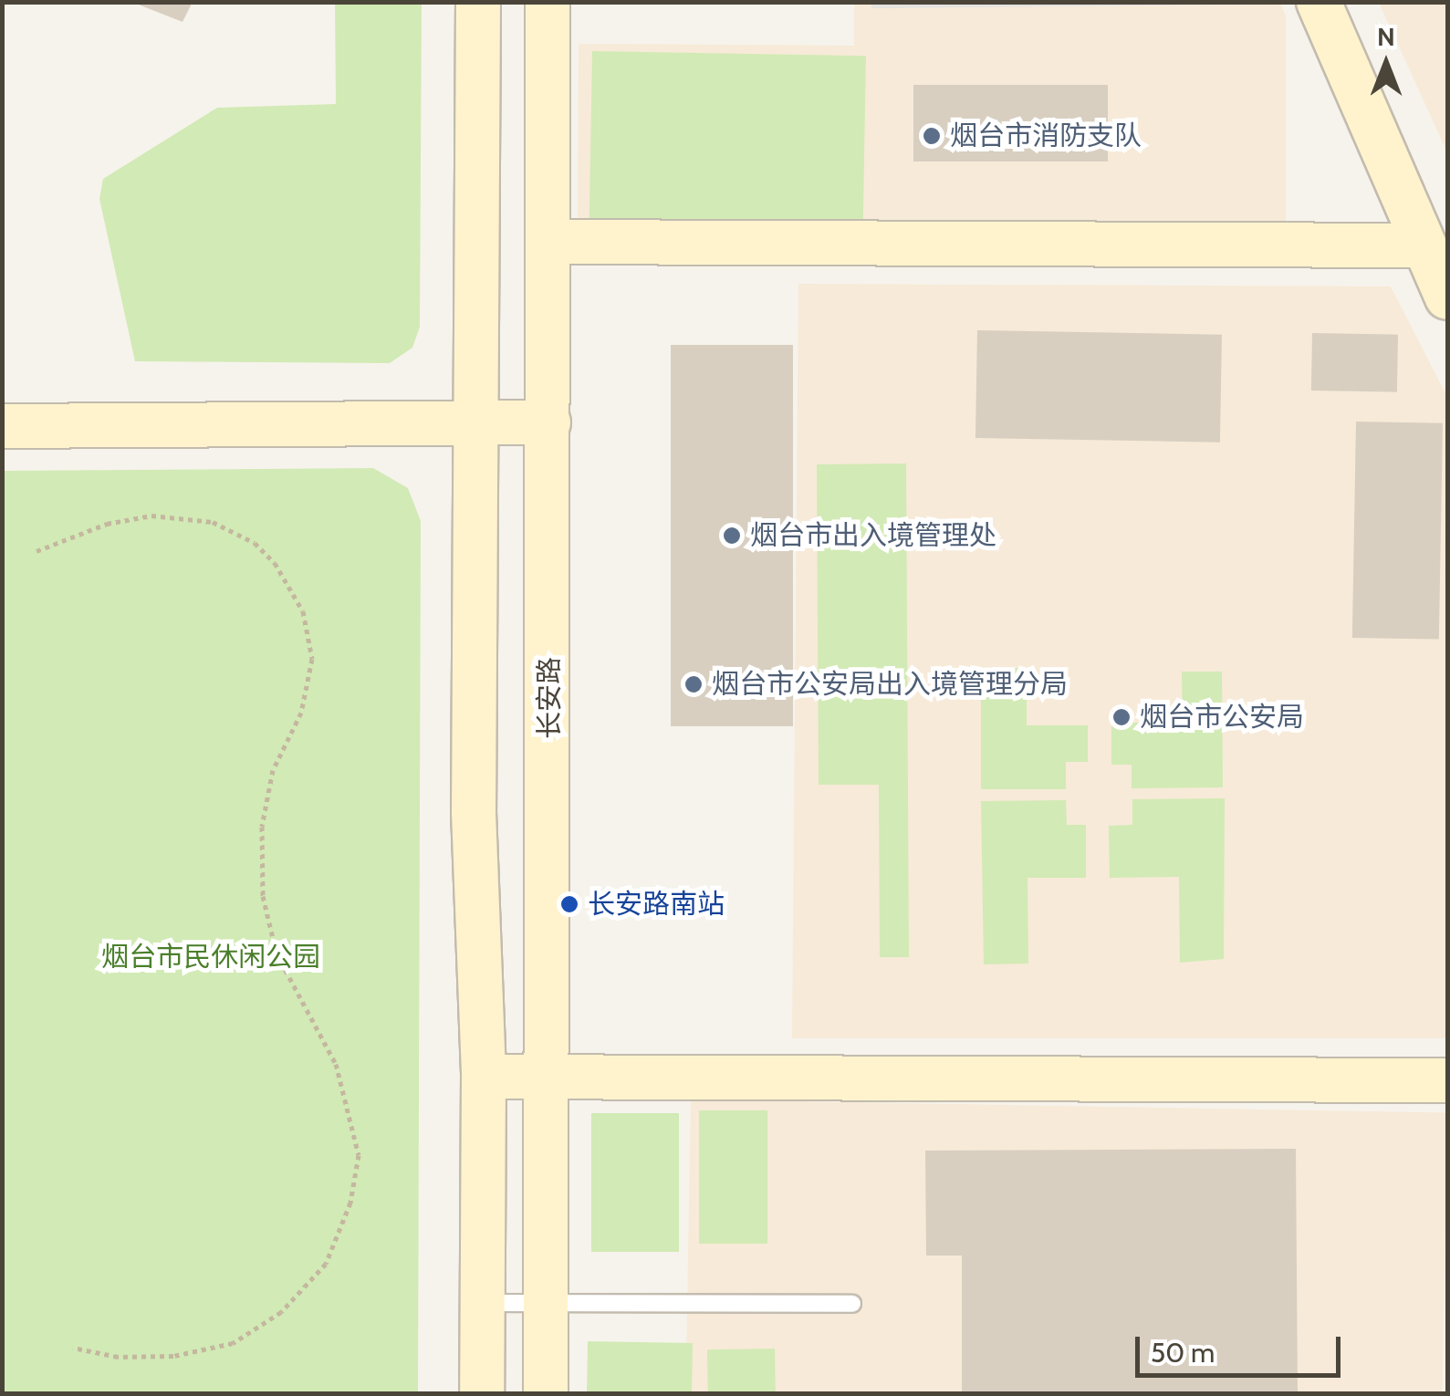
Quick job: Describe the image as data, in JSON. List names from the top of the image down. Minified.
{"streets":{"street":["长安路"]},"parks":["烟台市民休闲公园"],"places":["烟台市消防支队","烟台市出入境管理处","烟台市公安局出入境管理分局","烟台市公安局","长安路南站"],"scale_bar":"50 m","north":"top"}
